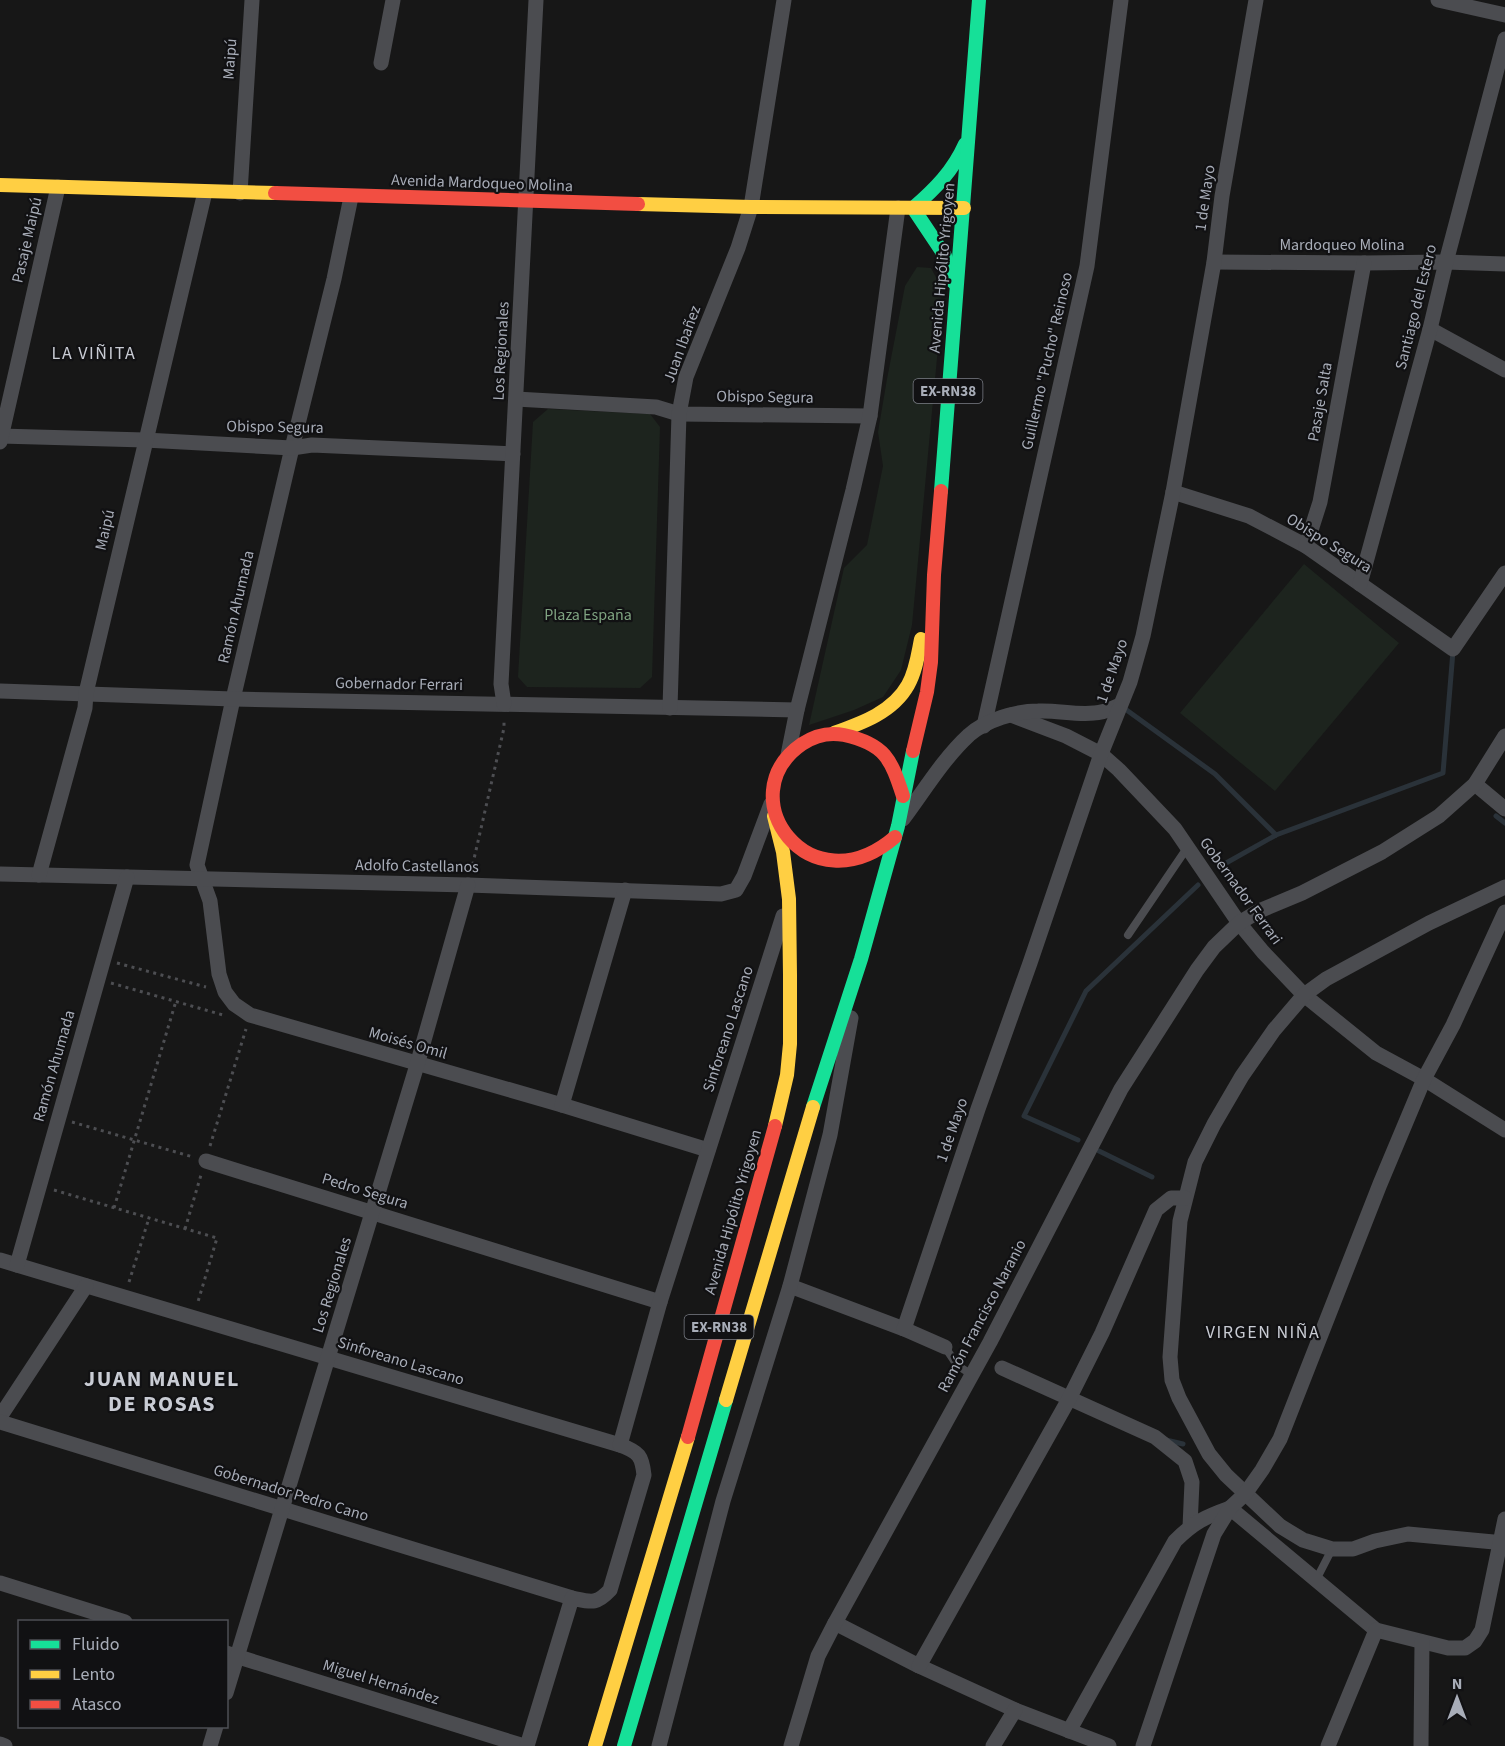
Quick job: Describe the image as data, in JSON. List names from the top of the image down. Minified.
{"streets":{"main road":["Avenida Mardoqueo Molina","Avenida Hipólito Yrigoyen","EX-RN38"],"street":["Maipú","1 de Mayo","Pasaje Maipú","Mardoqueo Molina","Santiago del Estero","Juan Ibañez","Los Regionales","Guillermo \"Pucho\" Reinoso","Obispo Segura","Pasaje Salta","Ramón Ahumada","Gobernador Ferrari","Adolfo Castellanos","Sinforeano Lascano","Moisés Omil","Pedro Segura","Ramón Francisco Naranio","Gobernador Pedro Cano","Miguel Hernández"]},"crossings":[["Maipú","Avenida Mardoqueo Molina"],["Maipú","Obispo Segura"],["Maipú","Gobernador Ferrari"],["Maipú","Adolfo Castellanos"],["Avenida Mardoqueo Molina","Pasaje Maipú"],["Avenida Mardoqueo Molina","Avenida Hipólito Yrigoyen"],["Avenida Mardoqueo Molina","Juan Ibañez"],["Avenida Mardoqueo Molina","Los Regionales"],["Avenida Mardoqueo Molina","Ramón Ahumada"],["1 de Mayo","Mardoqueo Molina"],["1 de Mayo","Obispo Segura"],["1 de Mayo","Gobernador Ferrari"],["Pasaje Maipú","Obispo Segura"],["Mardoqueo Molina","Santiago del Estero"],["Mardoqueo Molina","Pasaje Salta"],["Avenida Hipólito Yrigoyen","EX-RN38"],["Avenida Hipólito Yrigoyen","Adolfo Castellanos"],["Avenida Hipólito Yrigoyen","Sinforeano Lascano"],["Santiago del Estero","Obispo Segura"],["Juan Ibañez","Obispo Segura"],["Juan Ibañez","Gobernador Ferrari"],["Los Regionales","Obispo Segura"],["Los Regionales","Gobernador Ferrari"],["Los Regionales","Adolfo Castellanos"],["Los Regionales","Sinforeano Lascano"],["Los Regionales","Moisés Omil"],["Los Regionales","Pedro Segura"],["Los Regionales","Gobernador Pedro Cano"],["Los Regionales","Miguel Hernández"],["EX-RN38","Adolfo Castellanos"],["Obispo Segura","Pasaje Salta"],["Obispo Segura","Ramón Ahumada"],["Ramón Ahumada","Gobernador Ferrari"],["Ramón Ahumada","Adolfo Castellanos"],["Ramón Ahumada","Sinforeano Lascano"],["Gobernador Ferrari","Ramón Francisco Naranio"],["Sinforeano Lascano","Moisés Omil"],["Sinforeano Lascano","Pedro Segura"],["Sinforeano Lascano","Gobernador Pedro Cano"]],"districts":["LA VIÑITA","VIRGEN NIÑA","JUAN MANUEL DE ROSAS"],"parks":["Plaza España"],"legend":["Fluido","Lento","Atasco"],"north":"top"}
